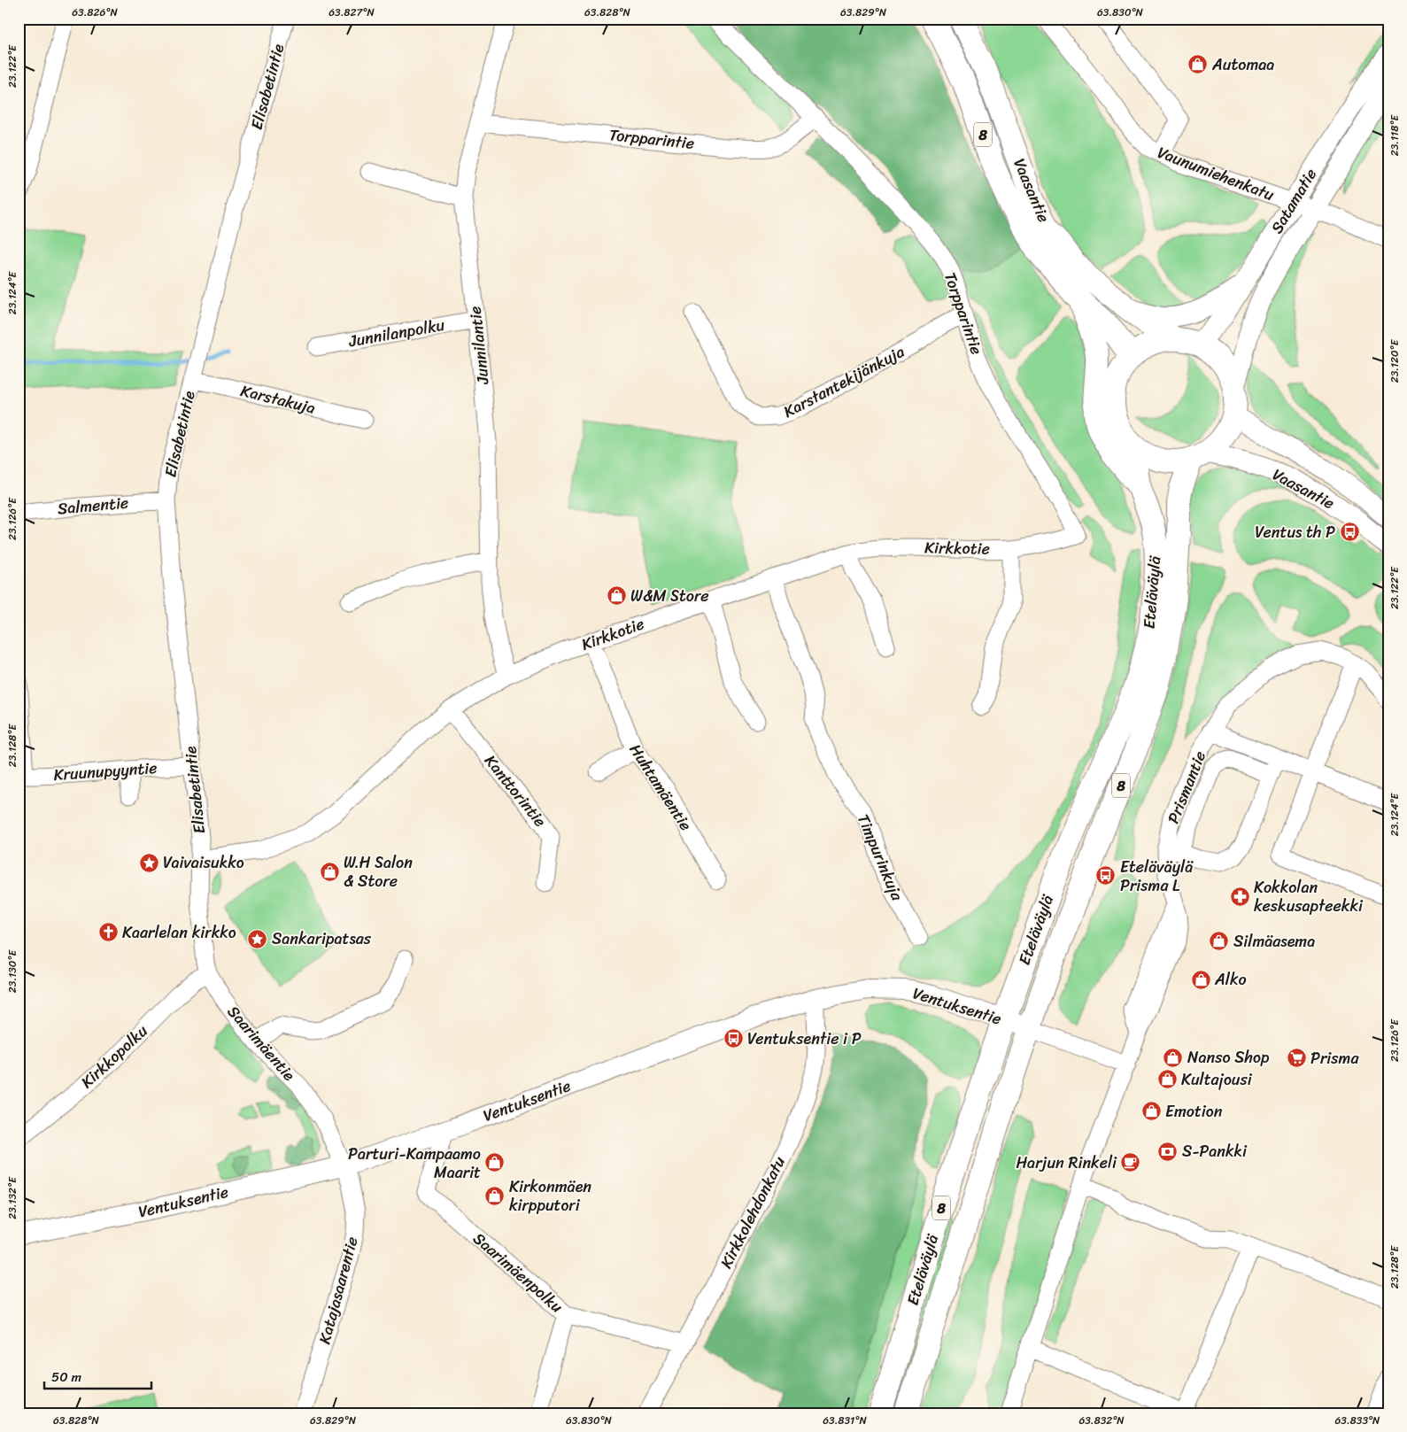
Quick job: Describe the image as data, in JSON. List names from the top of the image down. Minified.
{"streets":{"highway":["8","Vaasantie","Eteläväylä"],"main road":["Satamatie","Ventuksentie"],"street":["Elisabetintie","Torpparintie","Vaunumiehenkatu","Junnilanpolku","Junnilantie","Karstantekijänkuja","Karstakuja","Salmentie","Kirkkotie","Kruunupyyntie","Huhtamäentie","Prismantie","Kanttorintie","Timpurinkuja","Saarimäentie","Kirkkopolku","Kirkkolehdonkatu","Saarimäenpolku","Katajasaarentie"]},"crossings":[["Elisabetintie","Karstakuja"],["Elisabetintie","Salmentie"],["Elisabetintie","Kirkkotie"],["Elisabetintie","Kruunupyyntie"],["Elisabetintie","Saarimäentie"],["Torpparintie","Junnilantie"],["Torpparintie","Karstantekijänkuja"],["Torpparintie","Kirkkotie"],["Vaunumiehenkatu","Satamatie"],["Vaasantie","Satamatie"],["Vaasantie","Eteläväylä"],["Satamatie","Eteläväylä"],["Junnilanpolku","Junnilantie"],["Junnilantie","Kirkkotie"],["Kirkkotie","Huhtamäentie"],["Kirkkotie","Kanttorintie"],["Kirkkotie","Timpurinkuja"],["Kirkkotie","Saarimäentie"],["Eteläväylä","Ventuksentie"],["Ventuksentie","Saarimäentie"],["Ventuksentie","Kirkkolehdonkatu"],["Ventuksentie","Saarimäenpolku"],["Ventuksentie","Katajasaarentie"],["Saarimäentie","Kirkkopolku"],["Saarimäentie","Katajasaarentie"],["Kirkkolehdonkatu","Saarimäenpolku"]],"places":{"shop":["Automaa","W&M Store","W.H Salon & Store","Silmäasema","Alko","Nanso Shop","Kultajousi","Emotion","Parturi-Kampaamo Maarit","Kirkonmäen kirpputori"],"bus stop":["Ventus th P","Eteläväylä Prisma L","Ventuksentie i P"],"place":["Vaivaisukko","Sankaripatsas"],"pharmacy":["Kokkolan keskusapteekki"],"church":["Kaarlelan kirkko"],"supermarket":["Prisma"],"bank":["S-Pankki"],"cafe":["Harjun Rinkeli"]},"scale_bar":"50 m","coordinates":["63.826°N","63.827°N","63.828°N","63.829°N","63.830°N","23.122°E","23.118°E","23.124°E","23.120°E","23.126°E","23.128°E","23.130°E","23.132°E","63.831°N","63.832°N","63.833°N"]}
